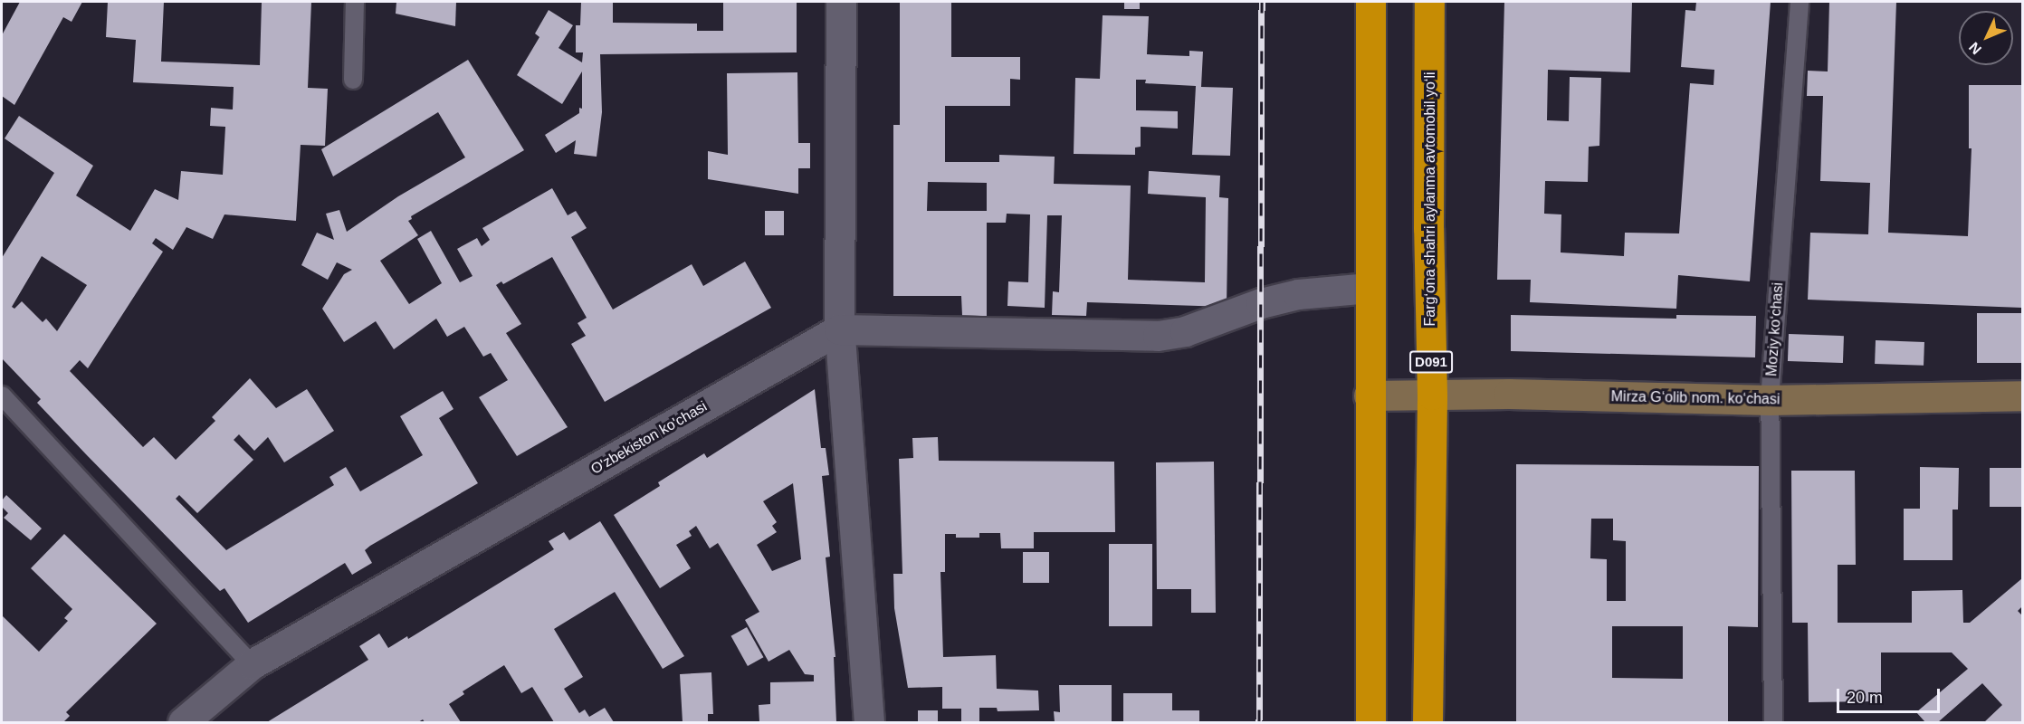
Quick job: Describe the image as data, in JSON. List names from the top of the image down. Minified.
{"streets":{"highway":["Fargʻona shahri aylanma avtomobil yoʻli","D091"],"street":["Mirza G‘olib nom. ko‘chasi","O'zbekiston ko'chasi"],"lane":["Moziy koʻchasi"]},"crossings":[["Fargʻona shahri aylanma avtomobil yoʻli","Mirza G‘olib nom. ko‘chasi"],["Moziy koʻchasi","Mirza G‘olib nom. ko‘chasi"]],"scale_bar":"20 m","north":"bottom left"}
